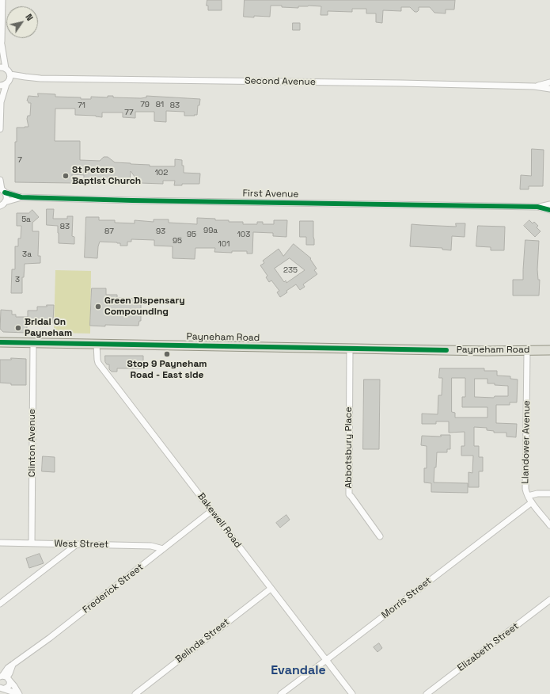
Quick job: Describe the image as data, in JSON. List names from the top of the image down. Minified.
{"streets":{"main road":["Payneham Road"],"street":["Second Avenue","First Avenue","Llandower Avenue","Clinton Avenue","Abbotsbury Place","Bakewell Road","West Street","Frederick Street","Morris Street","Belinda Street","Elizabeth Street"]},"crossings":[["Payneham Road","Llandower Avenue"],["Payneham Road","Clinton Avenue"],["Payneham Road","Abbotsbury Place"],["Payneham Road","Bakewell Road"],["Llandower Avenue","Morris Street"],["Clinton Avenue","West Street"],["Bakewell Road","Frederick Street"],["Bakewell Road","Morris Street"],["Bakewell Road","Belinda Street"],["West Street","Frederick Street"]],"districts":["Evandale"],"places":["St Peters Baptist Church","Green Dispensary Compounding","Bridal On Payneham","Stop 9 Payneham Road - East side"],"house_numbers":["79","81","71","83","77","7","102","5a","83","99a","87","93","95","103","95","101","3a","235","3"],"north":"top right"}
